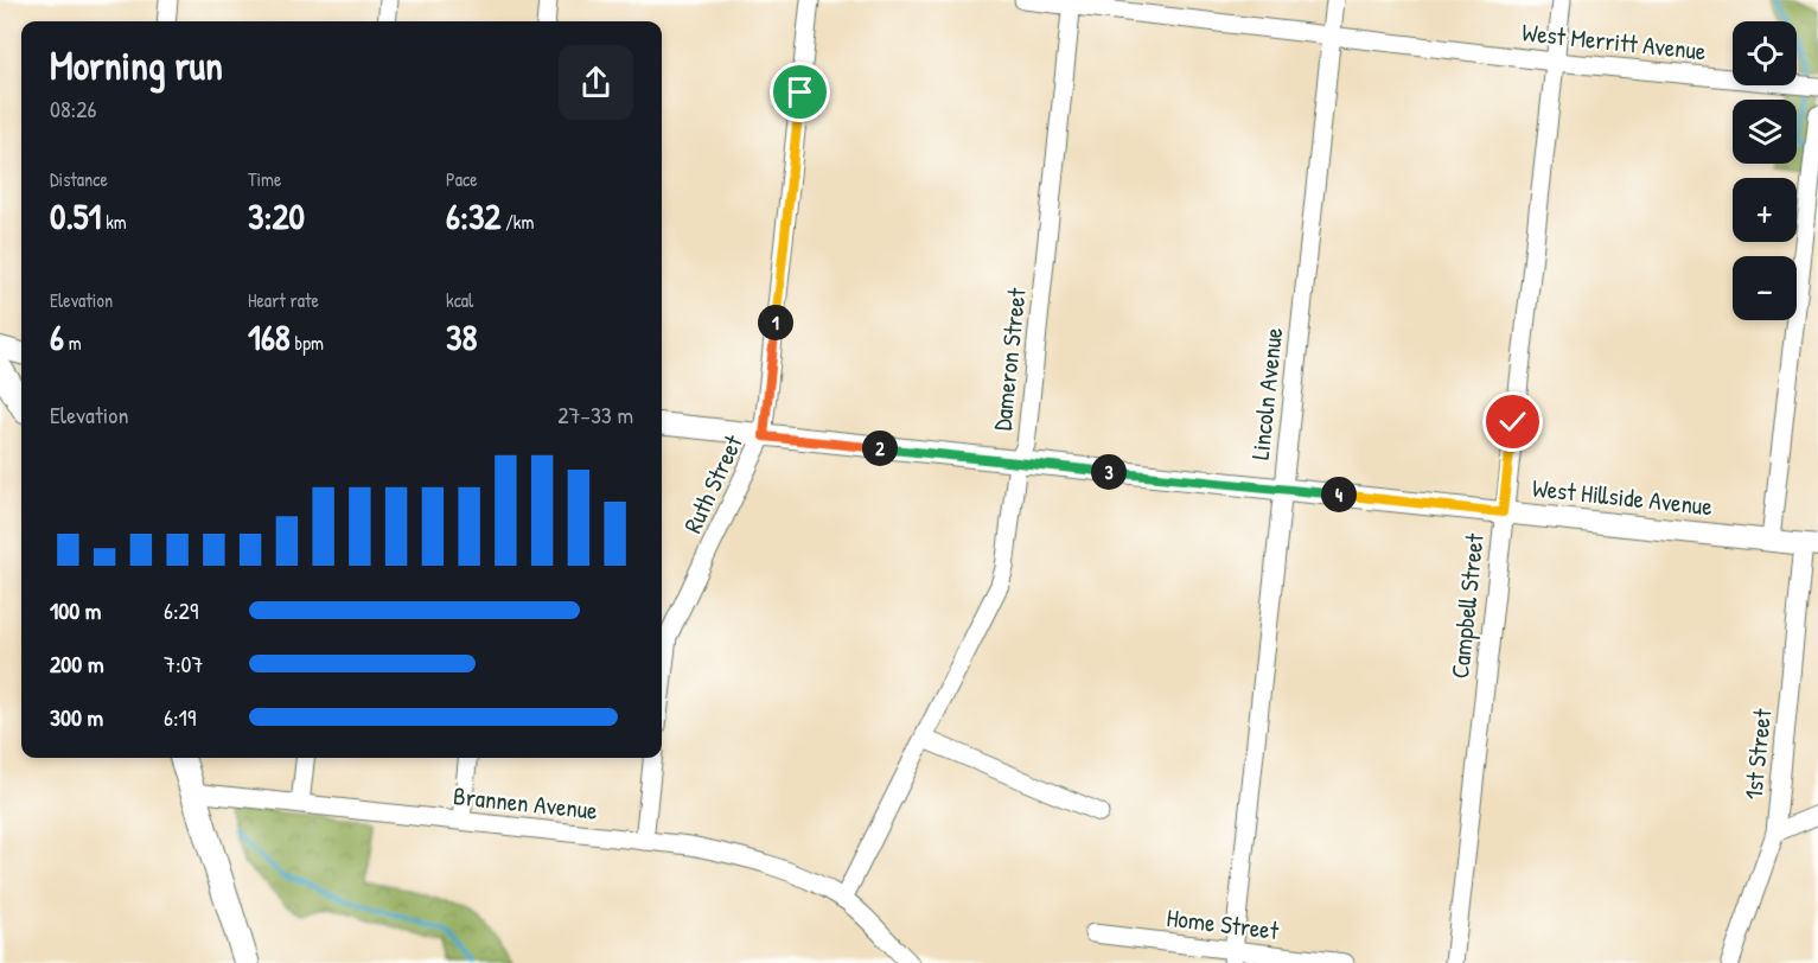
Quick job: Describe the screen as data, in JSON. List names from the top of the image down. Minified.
{"streets":{"street":["West Merritt Avenue","Dameron Street","Lincoln Avenue","Ruth Street","West Hillside Avenue","Campbell Street","1st Street","Brannen Avenue","Home Street"]},"crossings":[["West Merritt Avenue","Dameron Street"],["West Merritt Avenue","Lincoln Avenue"],["West Merritt Avenue","Campbell Street"],["Dameron Street","West Hillside Avenue"],["Dameron Street","Brannen Avenue"],["Lincoln Avenue","West Hillside Avenue"],["Lincoln Avenue","Home Street"],["Ruth Street","West Hillside Avenue"],["West Hillside Avenue","Campbell Street"],["West Hillside Avenue","1st Street"]],"page":{"map_buttons":["+","−"],"heading":["Morning run","08:26"],"stats":[["Distance","0.51 km"],["Time","3:20"],["Pace","6:32 /km"],["Elevation","6 m"],["Heart rate","168 bpm"],["kcal","38"]],"pins":["1","2","3","4"],"chart":["Elevation","27–33 m"],"list":[{"name":"100 m","note":"6:29"},{"name":"200 m","note":"7:07"},{"name":"300 m","note":"6:19"}]}}
